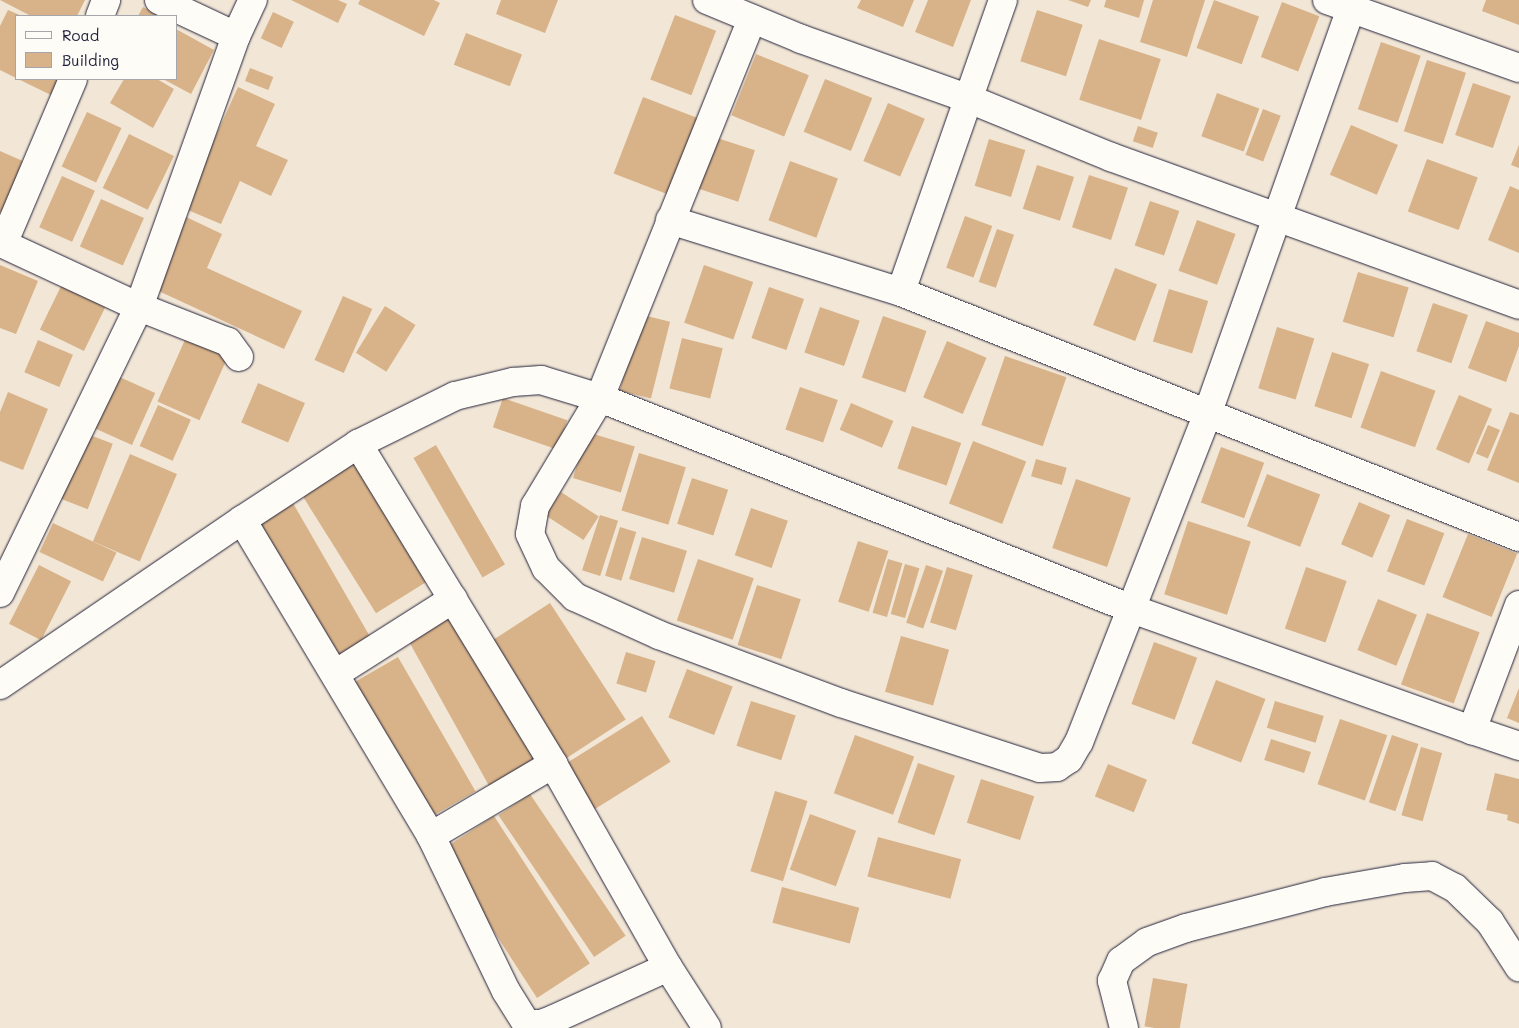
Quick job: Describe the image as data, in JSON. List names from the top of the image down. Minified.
{"legend":["Road","Building"]}
